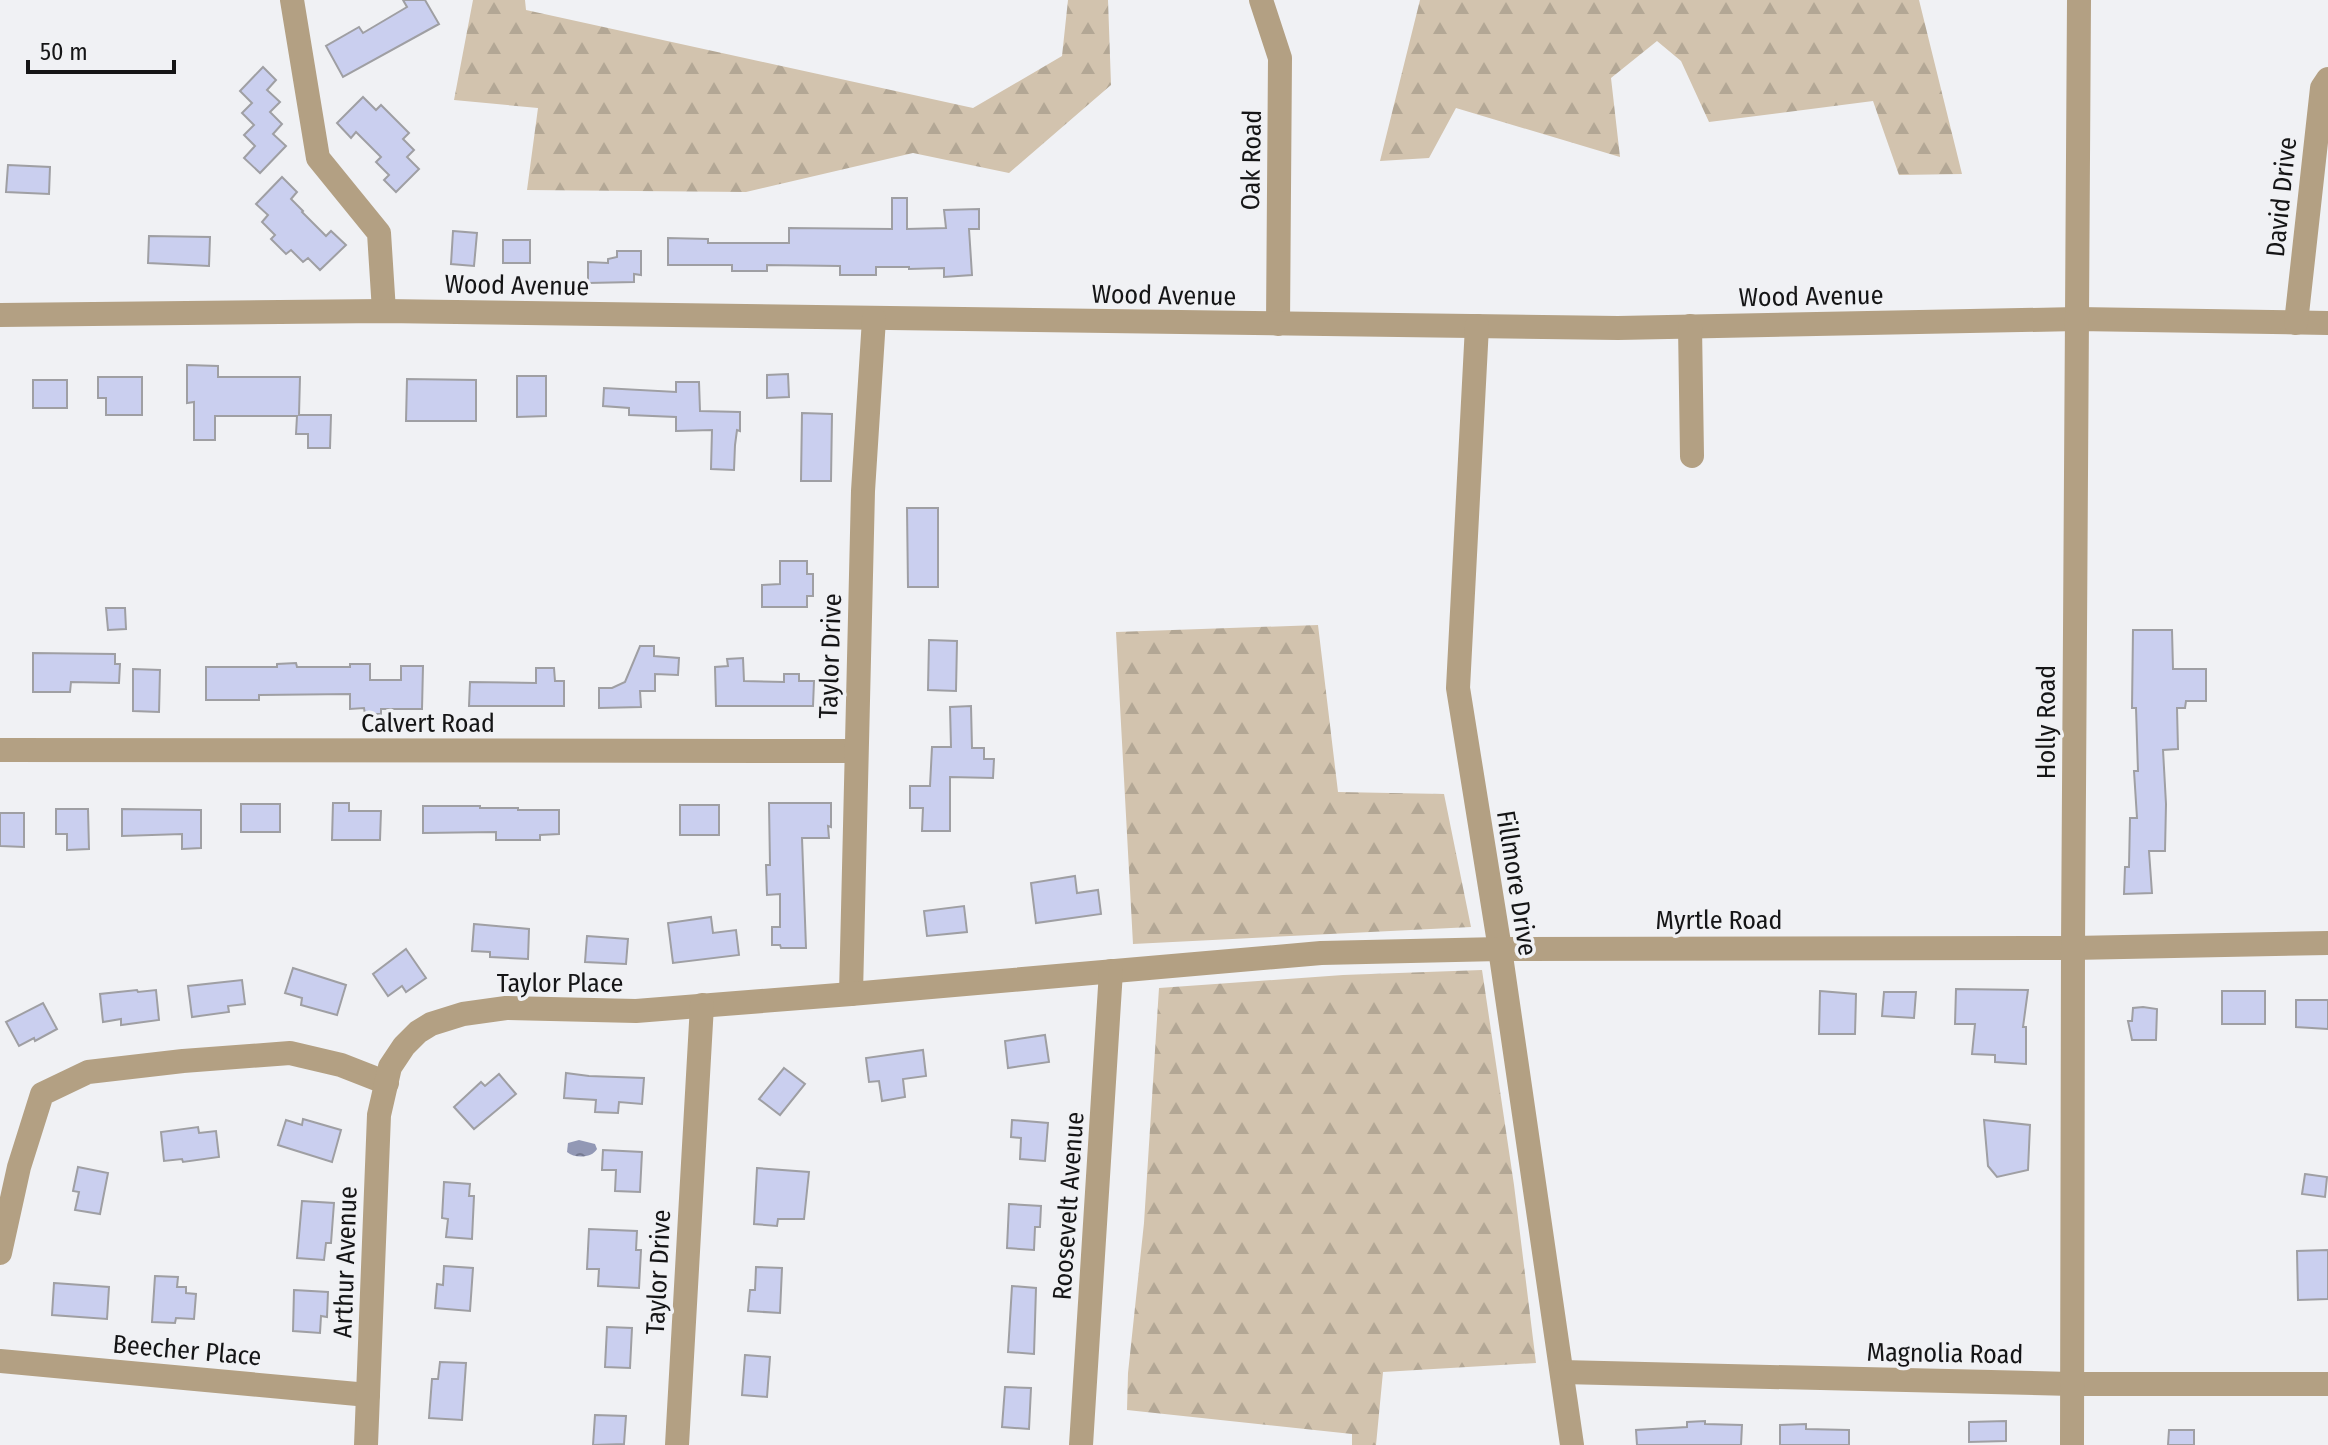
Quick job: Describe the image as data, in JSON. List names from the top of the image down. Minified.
{"streets":{"street":["Oak Road","David Drive","Wood Avenue","Taylor Drive","Holly Road","Calvert Road","Fillmore Drive","Myrtle Road","Taylor Place","Roosevelt Avenue","Arthur Avenue","Beecher Place","Magnolia Road"]},"crossings":[["Oak Road","Wood Avenue"],["David Drive","Wood Avenue"],["Wood Avenue","Taylor Drive"],["Wood Avenue","Holly Road"],["Wood Avenue","Fillmore Drive"],["Taylor Drive","Calvert Road"],["Taylor Drive","Taylor Place"],["Holly Road","Myrtle Road"],["Holly Road","Magnolia Road"],["Fillmore Drive","Myrtle Road"],["Fillmore Drive","Magnolia Road"],["Myrtle Road","Taylor Place"],["Myrtle Road","Roosevelt Avenue"],["Taylor Place","Roosevelt Avenue"],["Taylor Place","Arthur Avenue"],["Arthur Avenue","Beecher Place"]],"scale_bar":"50 m"}
